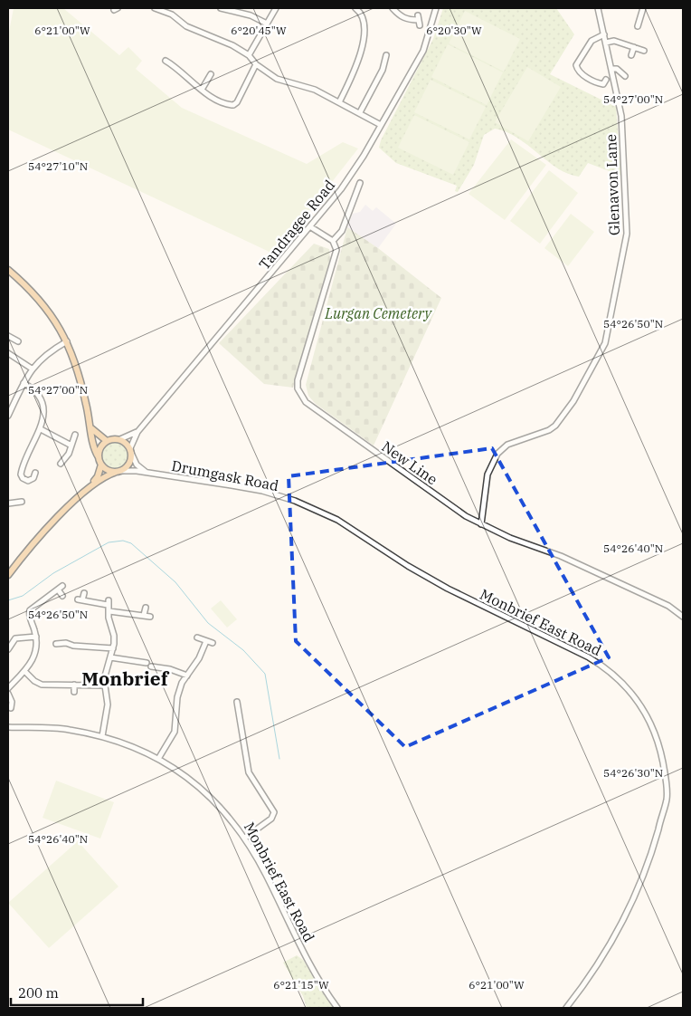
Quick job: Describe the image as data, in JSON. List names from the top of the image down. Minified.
{"streets":{"street":["Glenavon Lane","Tandragee Road","New Line","Drumgask Road","Monbrief East Road"]},"crossings":[["Glenavon Lane","New Line"],["Tandragee Road","Drumgask Road"],["Drumgask Road","Monbrief East Road"]],"districts":["Monbrief"],"parks":["Lurgan Cemetery"],"scale_bar":"200 m","coordinates":["6°21'00\"W","6°20'45\"W","6°20'30\"W","54°27'00\"N","54°27'10\"N","54°26'50\"N","54°26'40\"N","54°26'30\"N","6°21'15\"W"]}
